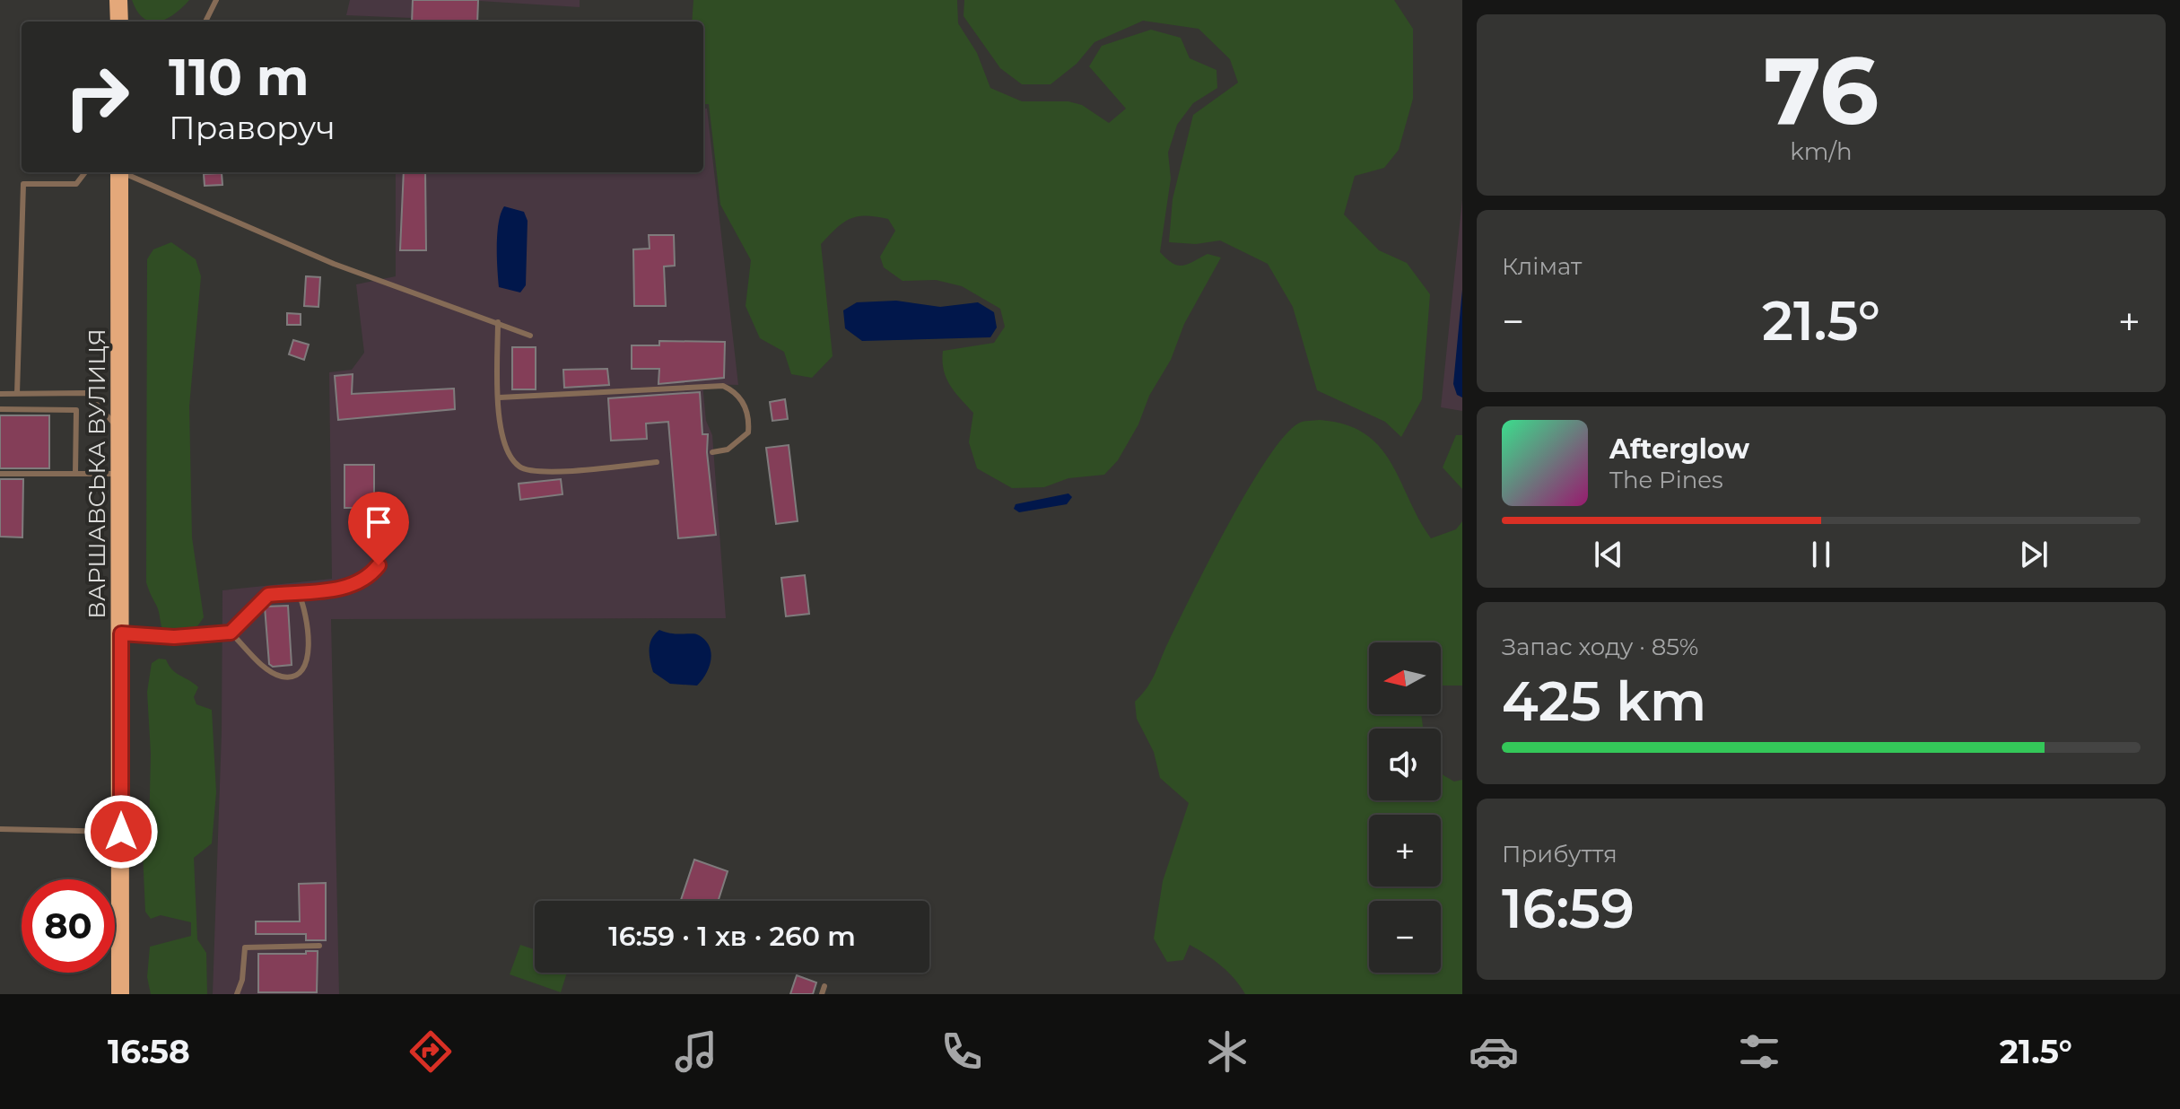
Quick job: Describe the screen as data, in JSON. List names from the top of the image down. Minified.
{"streets":{"highway":["ВАРШАВСЬКА ВУЛИЦЯ"]},"north":"left","page":{"tile":[["76","km/h"],"Клімат",["Запас ходу · 85%","425 km"],["Прибуття","16:59"]],"turn":["110 m","Праворуч"],"heat":["−","21.5°","+"],"song":["Afterglow","The Pines"],"map_buttons":["+","−"],"limit":"80","trip":"16:59 · 1 хв · 260 m","tabs":["16:58","21.5°"]}}
